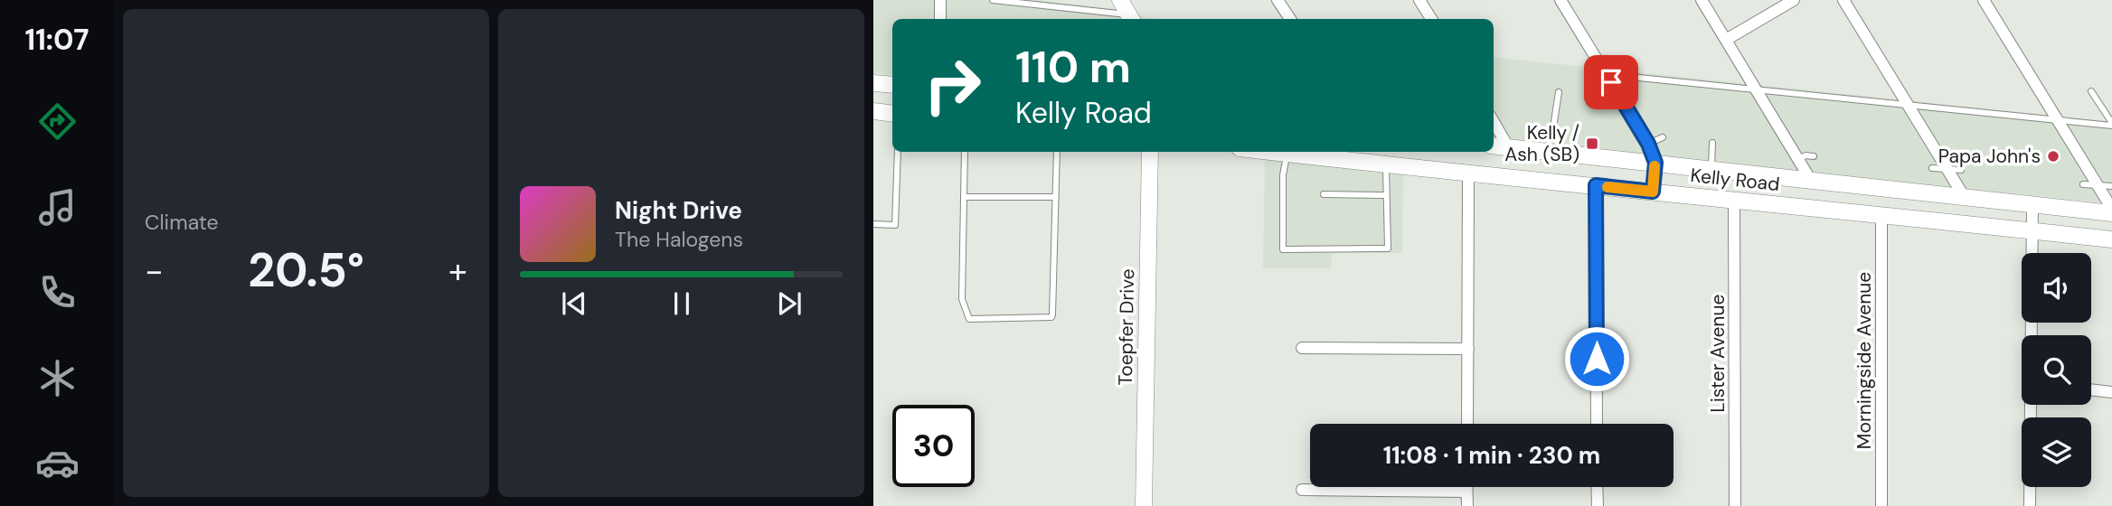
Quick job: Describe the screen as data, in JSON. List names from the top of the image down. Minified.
{"streets":{"street":["Kelly Road","Toepfer Drive","Lister Avenue","Morningside Avenue"]},"crossings":[["Kelly Road","Lister Avenue"],["Kelly Road","Morningside Avenue"]],"places":{"transit":["Kelly / Ash (SB)"],"other":["Papa John's"]},"page":{"tabs":"11:07","tile":"Climate","turn":["110 m","Kelly Road"],"song":["Night Drive","The Halogens"],"heat":["−","20.5°","+"],"limit":"30","trip":"11:08 · 1 min · 230 m"}}
